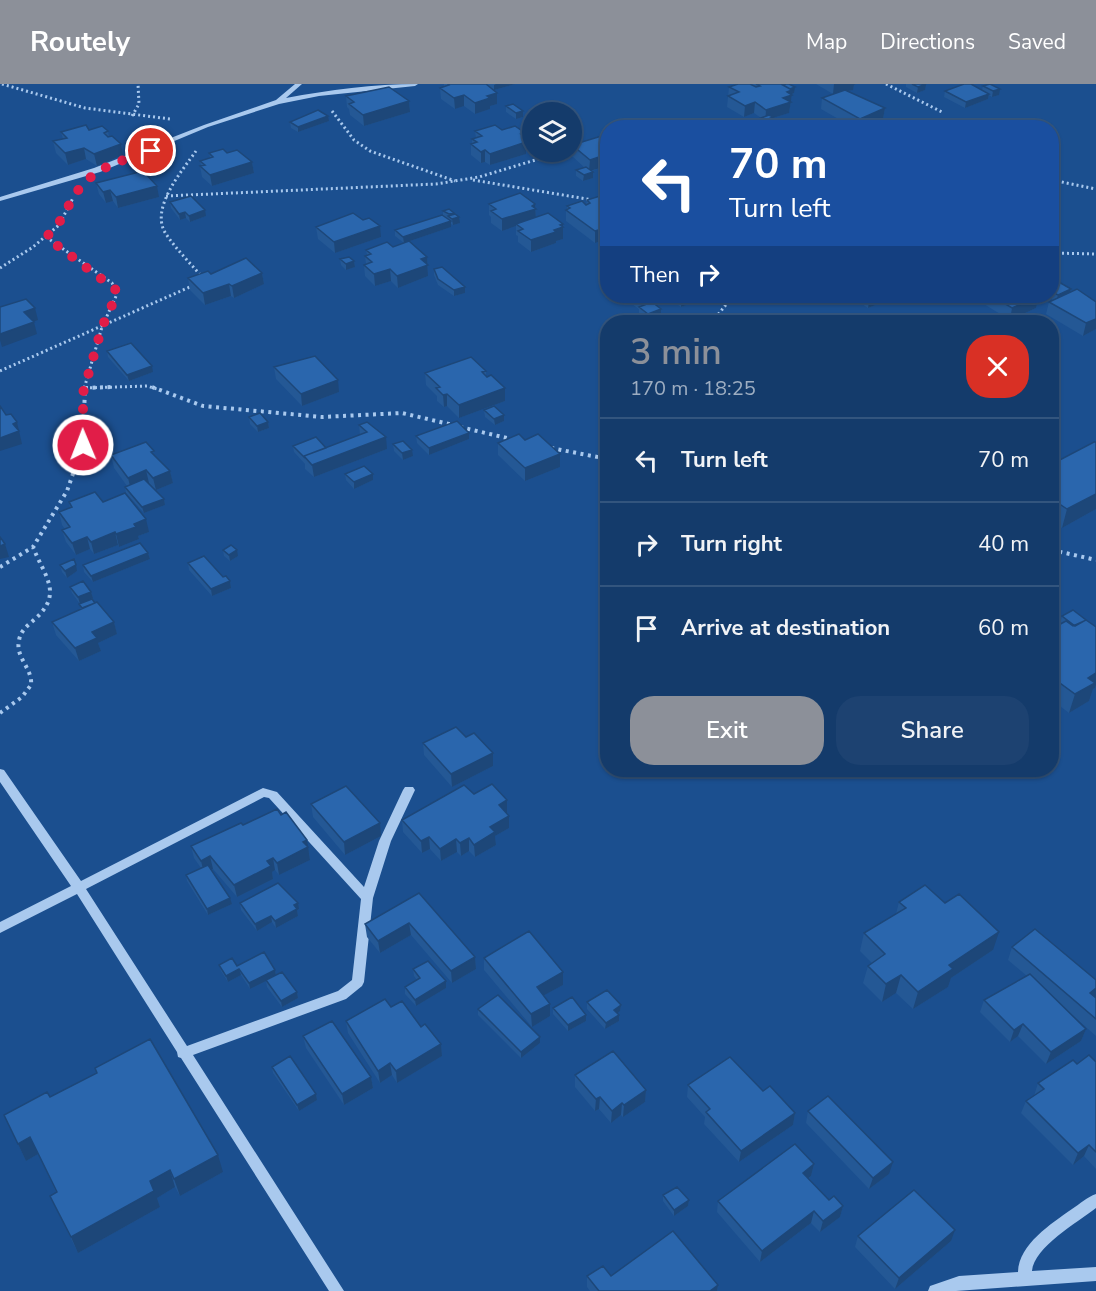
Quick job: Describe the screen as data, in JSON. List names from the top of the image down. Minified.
{"page":{"header":"Routely","nav":["Map","Directions","Saved"],"turn":["70 m","Turn left"],"then":"Then","heading":["3 min","170 m · 18:25"],"list":[{"name":"Turn left","value":"70 m"},{"name":"Turn right","value":"40 m"},{"name":"Arrive at destination","value":"60 m"}],"buttons":["Exit","Share"]}}
